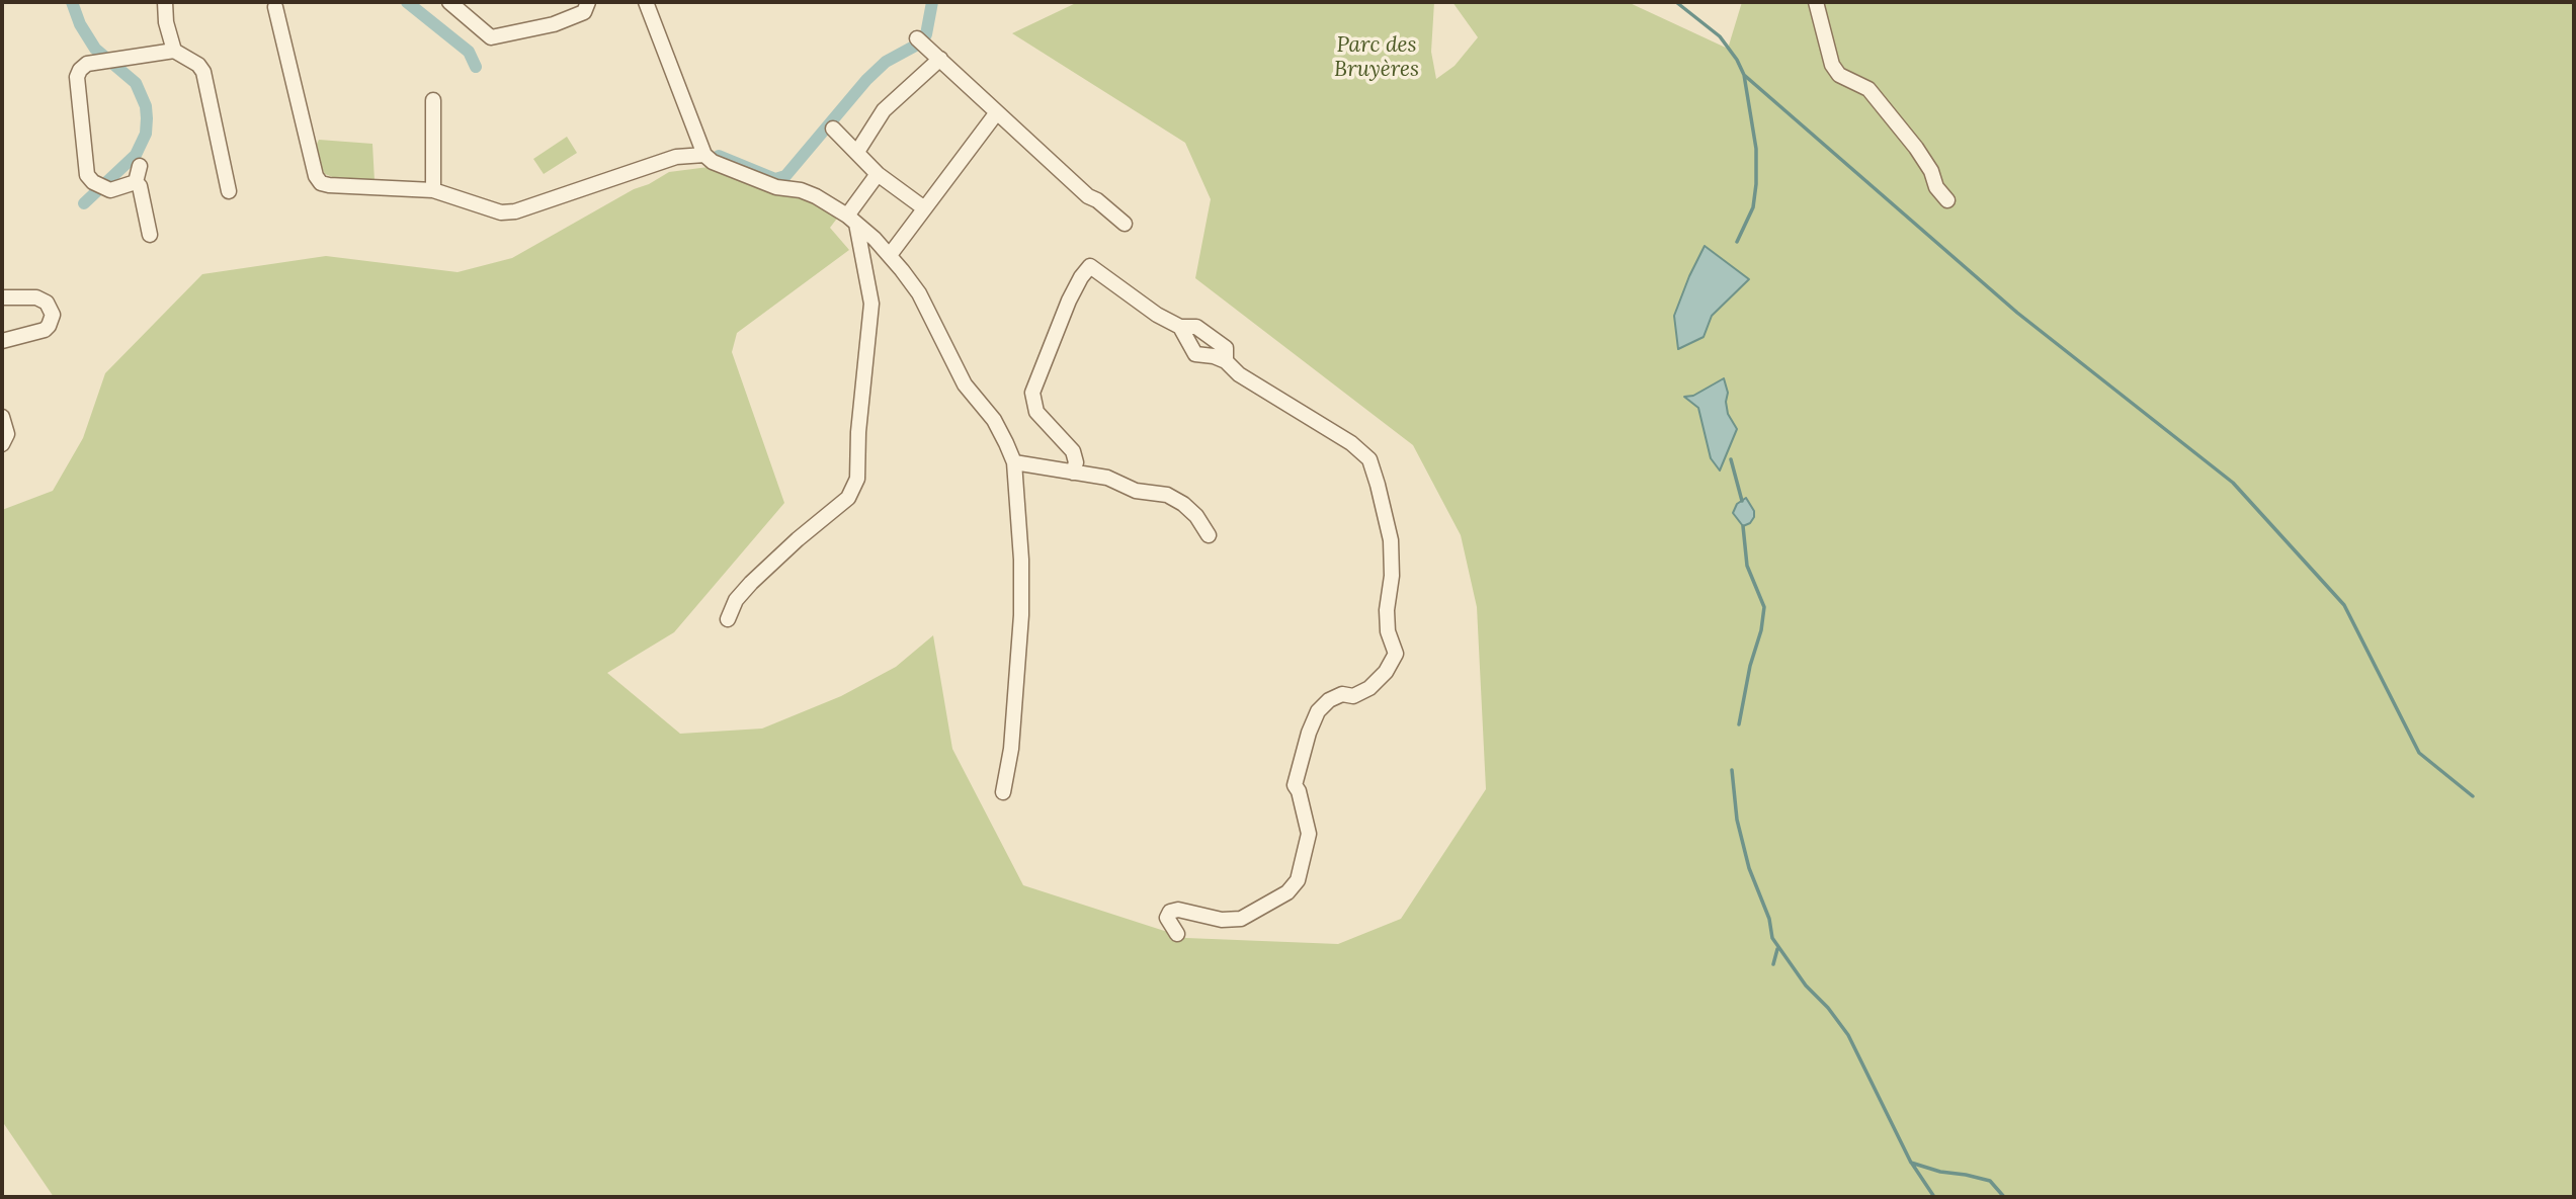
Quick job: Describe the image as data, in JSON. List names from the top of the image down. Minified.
{"parks":["Parc des Bruyères"]}
